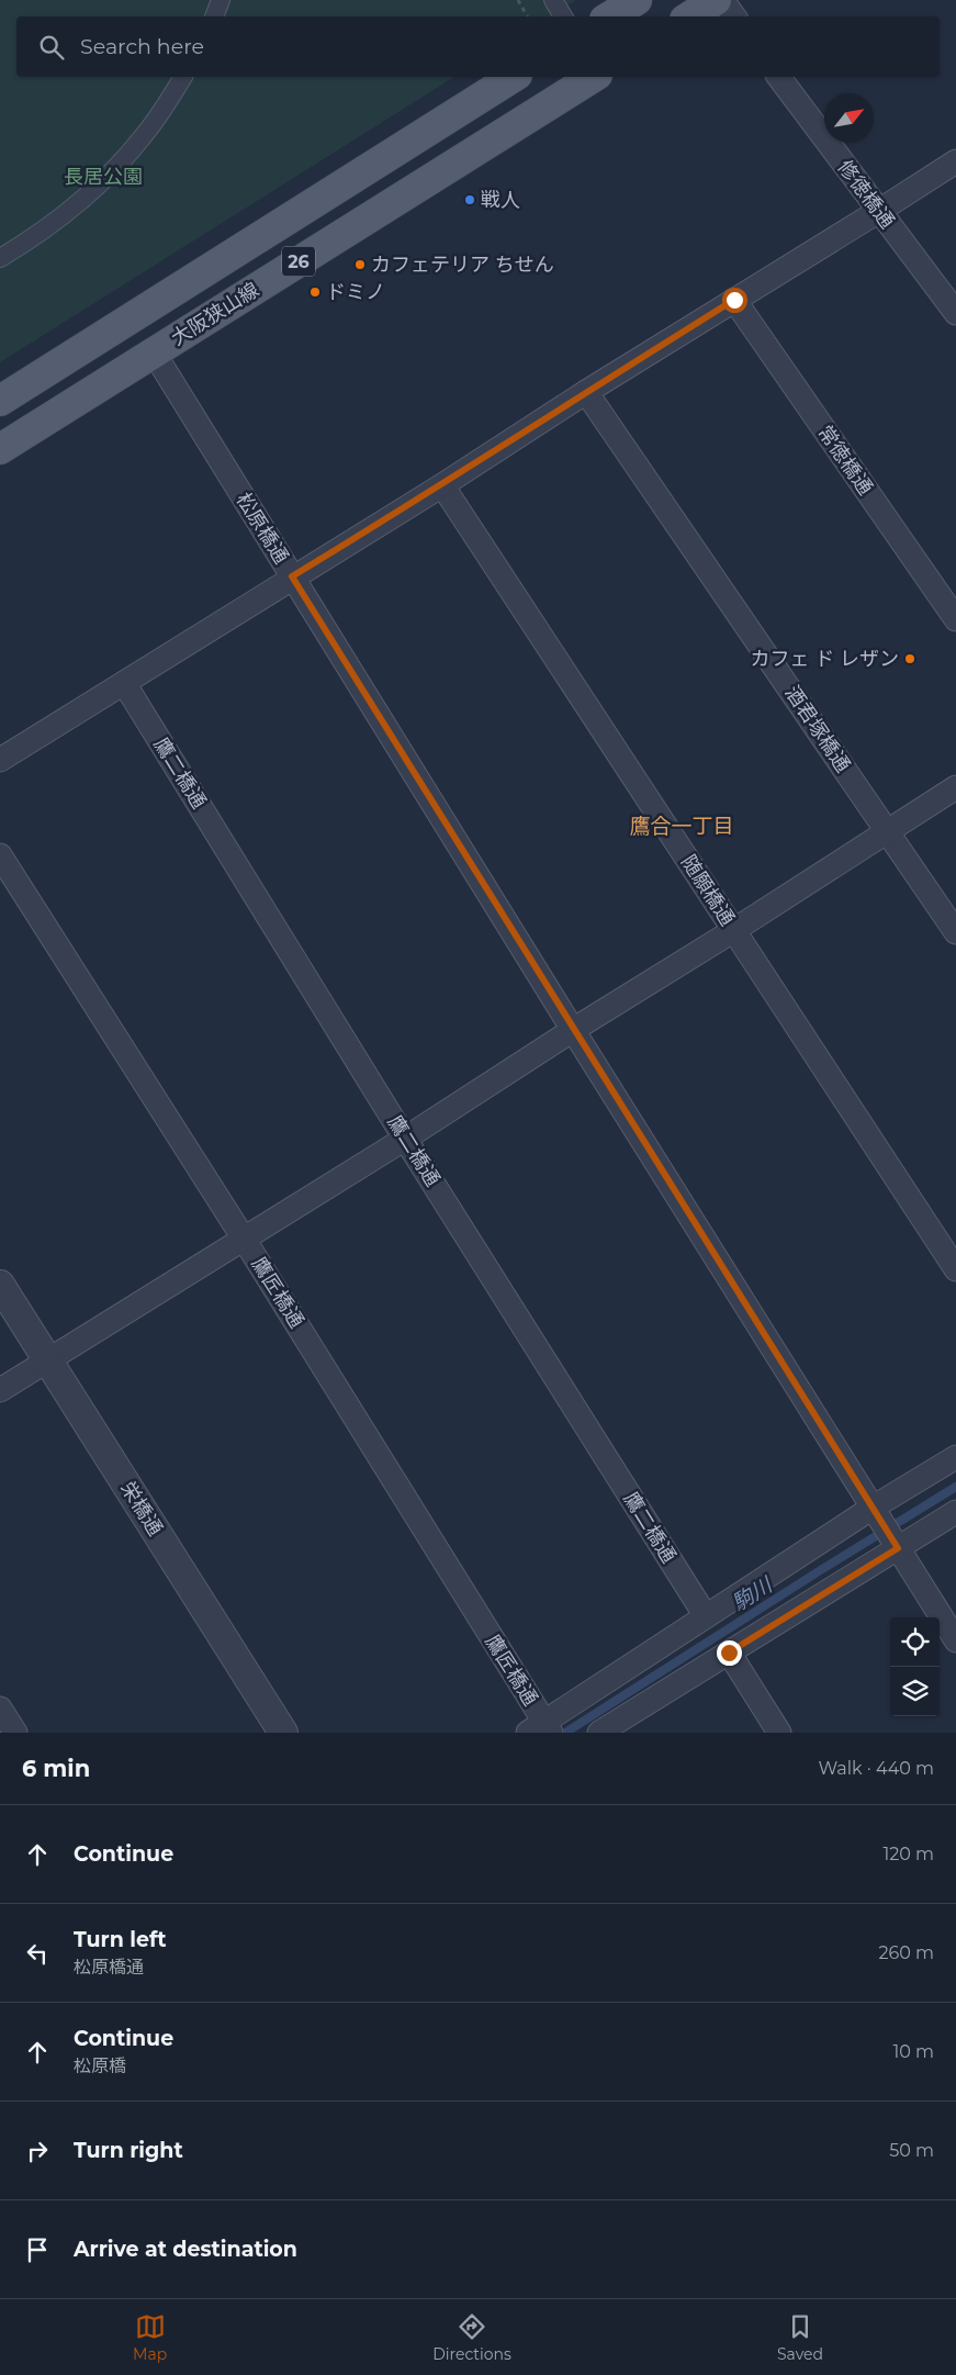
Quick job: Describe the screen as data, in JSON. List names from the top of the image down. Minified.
{"streets":{"main road":["26","大阪狭山線"],"street":["修徳橋通","常徳橋通","松原橋通","酒君塚橋通","鷹二橋通","随願橋通","鷹匠橋通","栄橋通"]},"crossings":[["大阪狭山線","松原橋通"]],"districts":["鷹合一丁目"],"water":["駒川"],"parks":["長居公園"],"places":["戦人","カフェテリア ちせん","ドミノ","カフェ ド レザン"],"north":"top right","page":{"search":"Search here","heading":["6 min","Walk · 440 m"],"list":[["Continue","120 m"],["Turn left","松原橋通","260 m"],["Continue","松原橋","10 m"],["Turn right","50 m"],"Arrive at destination"],"nav":["Map","Directions","Saved"]}}
